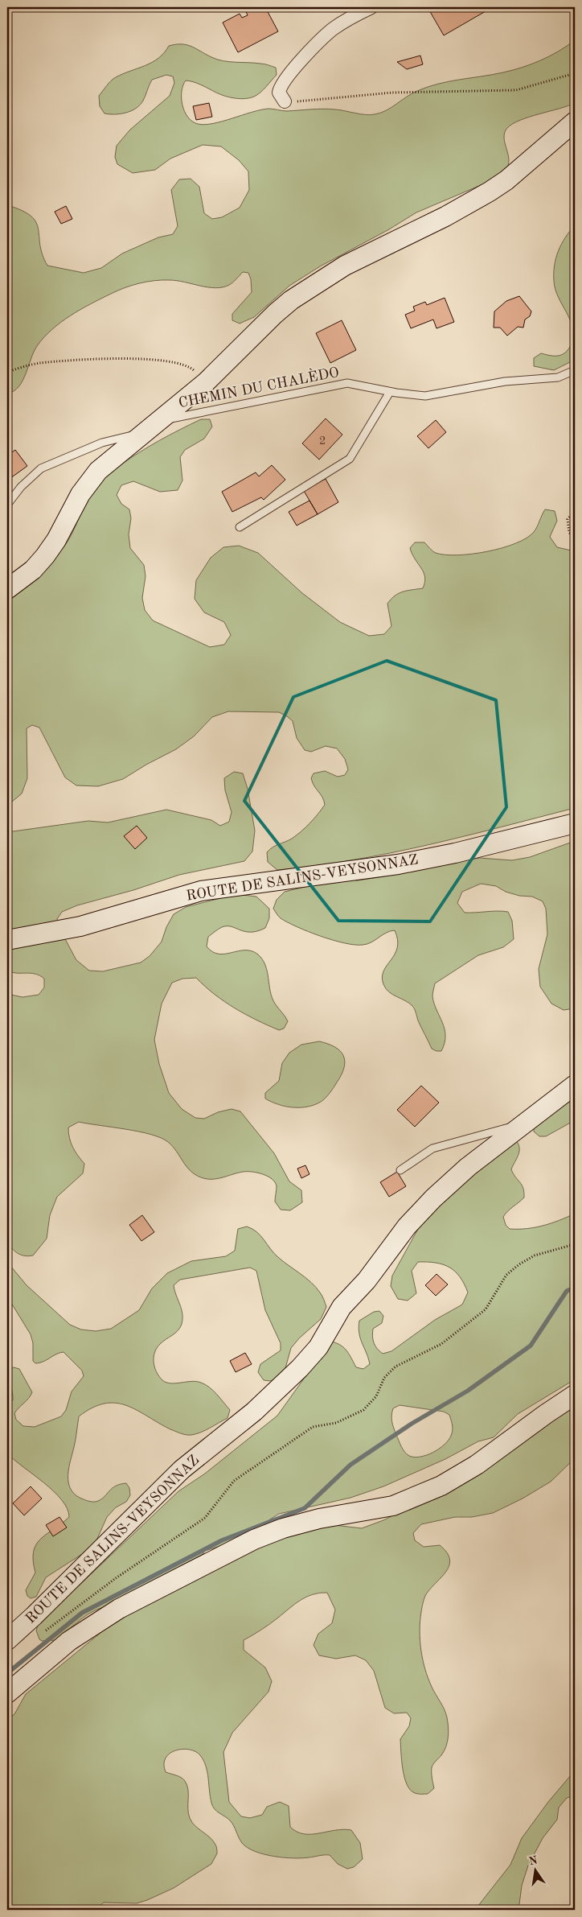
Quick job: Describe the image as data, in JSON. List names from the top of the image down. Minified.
{"streets":{"street":["ROUTE DE SALINS-VEYSONNAZ"],"lane":["CHEMIN DU CHALÈDO"]},"house_numbers":["2"],"north":"top"}
